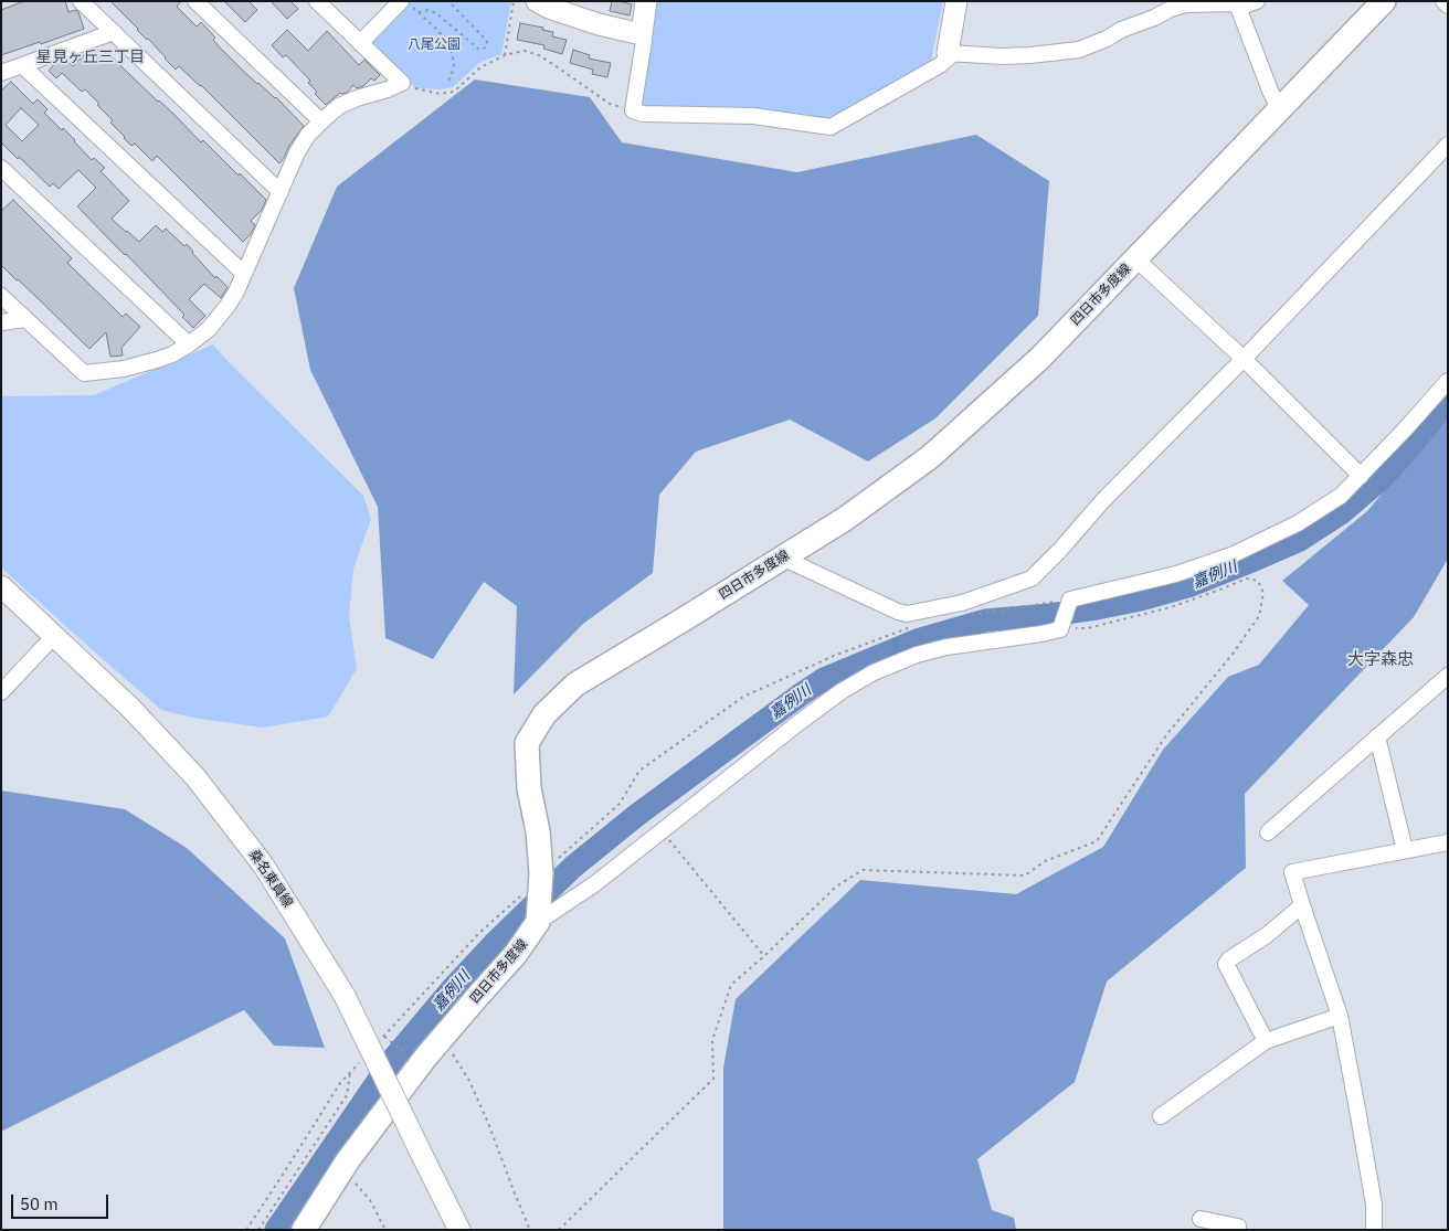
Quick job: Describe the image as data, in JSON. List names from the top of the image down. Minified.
{"streets":{"main road":["四日市多度線","桑名東員線"]},"districts":["星見ヶ丘三丁目","大字森忠"],"water":["嘉例川"],"parks":["八尾公園"],"scale_bar":"50 m"}
